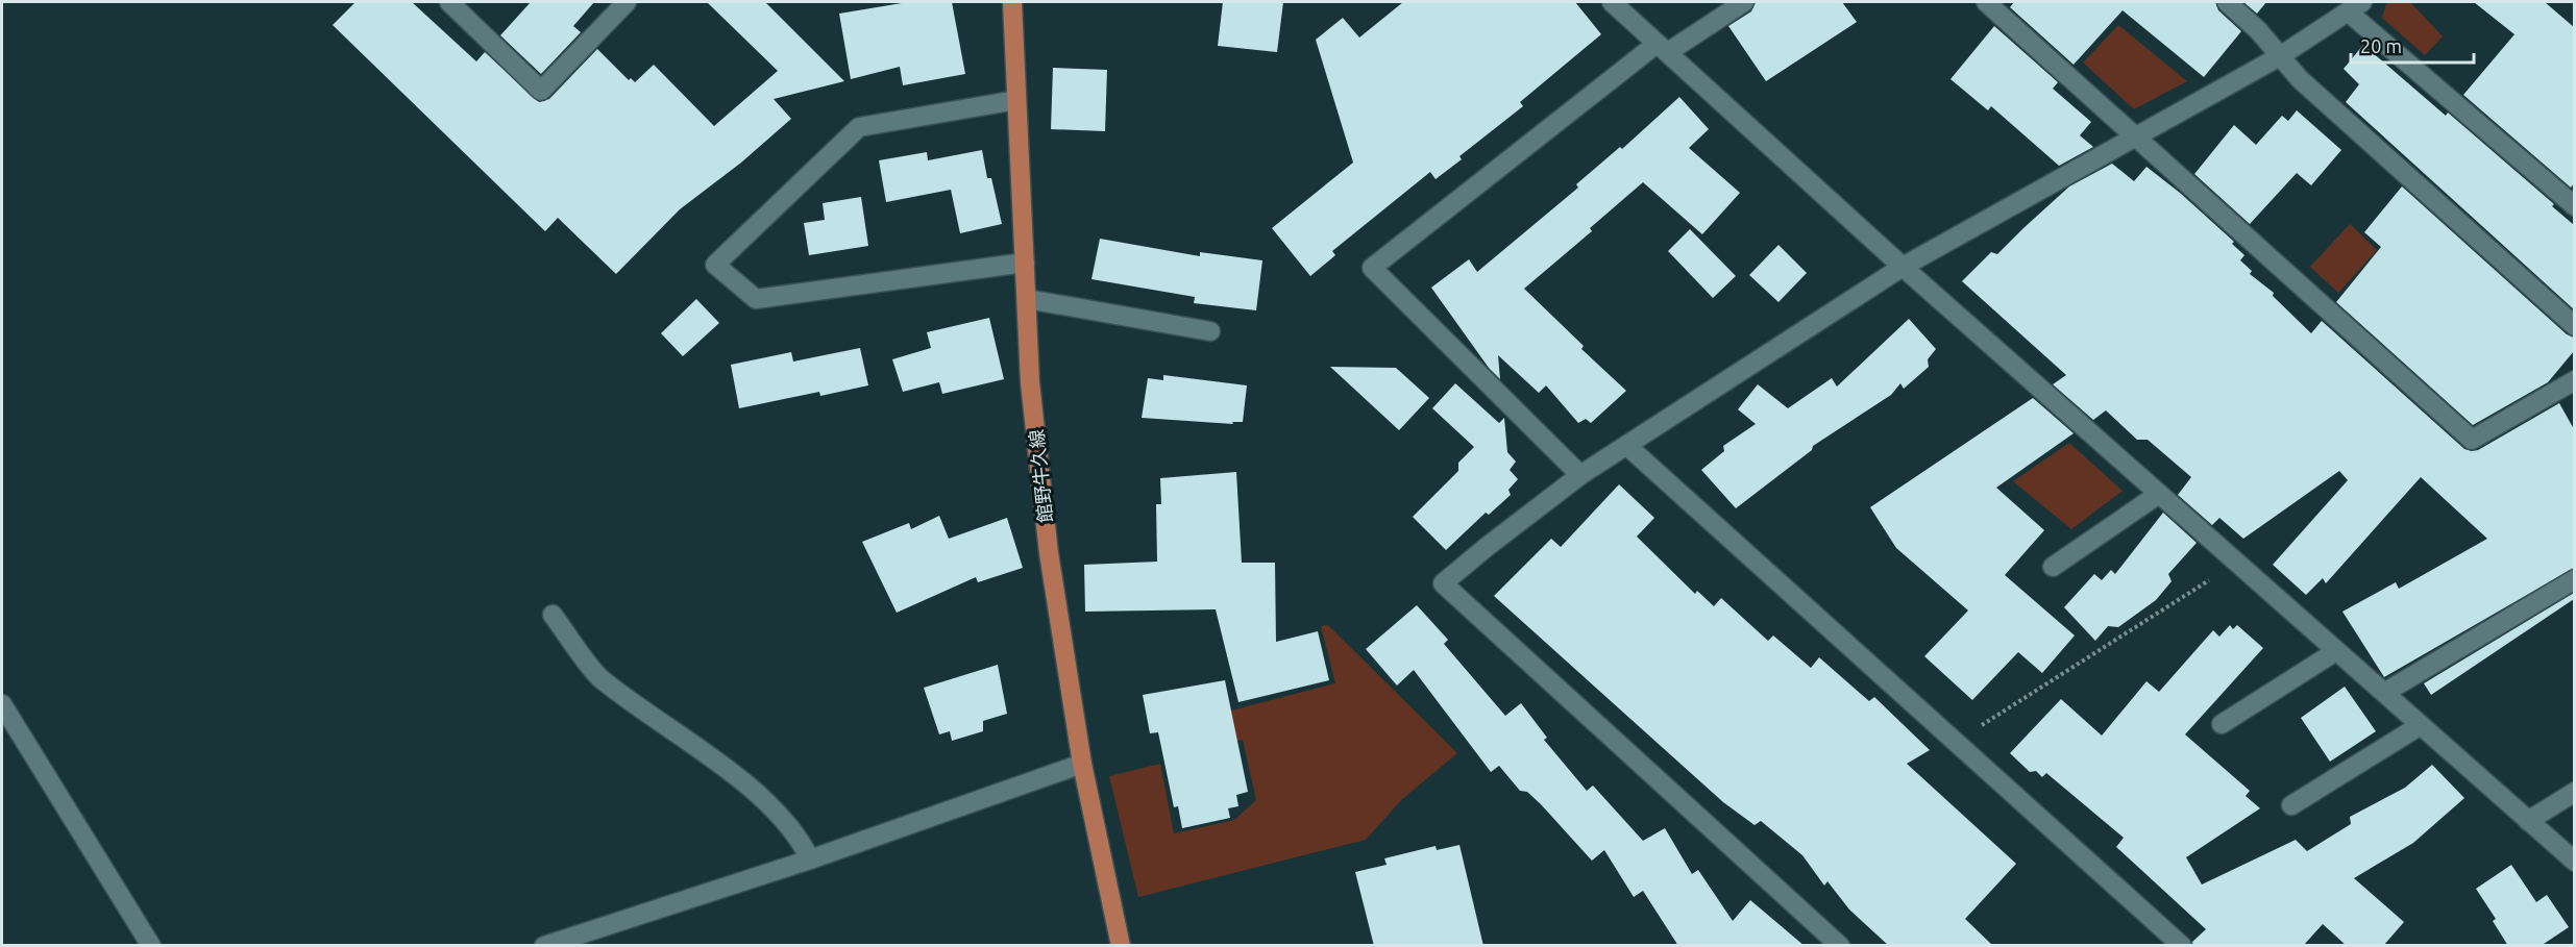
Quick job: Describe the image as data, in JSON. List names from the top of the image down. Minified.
{"streets":{"main road":["館野牛久線"]},"scale_bar":"20 m"}
